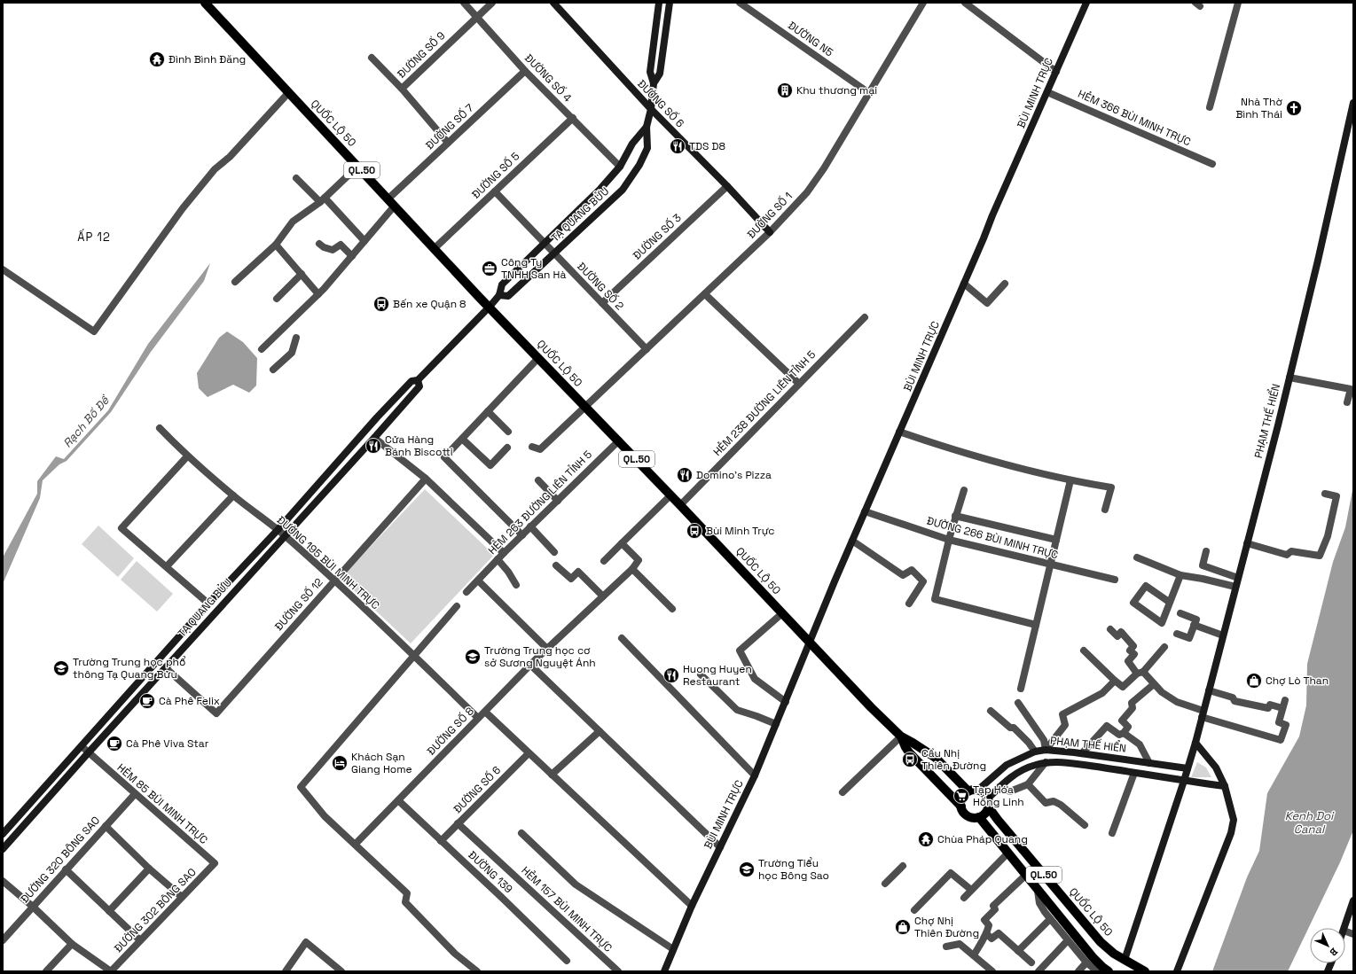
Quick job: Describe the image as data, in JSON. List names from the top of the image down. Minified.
{"streets":{"main road":["BÙI MINH TRỰC","ĐƯỜNG SỐ 6","QUỐC LỘ 50","QL.50","TẠ QUANG BỬU","PHẠM THẾ HIỂN"],"street":["ĐƯỜNG N5","ĐƯỜNG SỐ 9","ĐƯỜNG SỐ 4","HẺM 366 BÙI MINH TRỰC","ĐƯỜNG SỐ 7","ĐƯỜNG SỐ 5","ĐƯỜNG SỐ 1","ĐƯỜNG SỐ 3","ĐƯỜNG SỐ 2","HẺM 238 ĐƯỜNG LIÊN TỈNH 5","HẺM 263 ĐƯỜNG LIÊN TỈNH 5","ĐƯỜNG 266 BÙI MINH TRỰC","ĐƯỜNG 195 BÙI MINH TRỰC","ĐƯỜNG SỐ 12","ĐƯỜNG SỐ 8","HẺM 85 BÙI MINH TRỰC","ĐƯỜNG 320 BÔNG SAO","ĐƯỜNG 139","HẺM 157 BÙI MINH TRỰC","ĐƯỜNG 302 BÔNG SAO"]},"crossings":[["ĐƯỜNG N5","ĐƯỜNG SỐ 1"],["ĐƯỜNG SỐ 9","ĐƯỜNG SỐ 4"],["ĐƯỜNG SỐ 9","ĐƯỜNG SỐ 7"],["ĐƯỜNG SỐ 4","ĐƯỜNG SỐ 7"],["ĐƯỜNG SỐ 4","ĐƯỜNG SỐ 5"],["ĐƯỜNG SỐ 4","TẠ QUANG BỬU"],["BÙI MINH TRỰC","HẺM 366 BÙI MINH TRỰC"],["BÙI MINH TRỰC","QUỐC LỘ 50"],["BÙI MINH TRỰC","ĐƯỜNG 266 BÙI MINH TRỰC"],["ĐƯỜNG SỐ 6","TẠ QUANG BỬU"],["ĐƯỜNG SỐ 6","ĐƯỜNG SỐ 1"],["ĐƯỜNG SỐ 6","ĐƯỜNG SỐ 3"],["ĐƯỜNG SỐ 6","ĐƯỜNG 139"],["ĐƯỜNG SỐ 6","HẺM 157 BÙI MINH TRỰC"],["QUỐC LỘ 50","ĐƯỜNG SỐ 7"],["QUỐC LỘ 50","QL.50"],["QUỐC LỘ 50","ĐƯỜNG SỐ 5"],["QUỐC LỘ 50","TẠ QUANG BỬU"],["QUỐC LỘ 50","ĐƯỜNG SỐ 1"],["QUỐC LỘ 50","HẺM 238 ĐƯỜNG LIÊN TỈNH 5"],["QUỐC LỘ 50","PHẠM THẾ HIỂN"],["QUỐC LỘ 50","HẺM 263 ĐƯỜNG LIÊN TỈNH 5"],["QL.50","PHẠM THẾ HIỂN"],["ĐƯỜNG SỐ 5","ĐƯỜNG SỐ 2"],["TẠ QUANG BỬU","ĐƯỜNG SỐ 2"],["TẠ QUANG BỬU","ĐƯỜNG 195 BÙI MINH TRỰC"],["TẠ QUANG BỬU","ĐƯỜNG SỐ 12"],["TẠ QUANG BỬU","HẺM 85 BÙI MINH TRỰC"],["ĐƯỜNG SỐ 1","ĐƯỜNG SỐ 2"],["ĐƯỜNG SỐ 3","ĐƯỜNG SỐ 2"],["ĐƯỜNG 195 BÙI MINH TRỰC","ĐƯỜNG SỐ 12"],["ĐƯỜNG 195 BÙI MINH TRỰC","ĐƯỜNG SỐ 8"],["ĐƯỜNG SỐ 8","ĐƯỜNG 139"],["HẺM 85 BÙI MINH TRỰC","ĐƯỜNG 320 BÔNG SAO"],["HẺM 85 BÙI MINH TRỰC","ĐƯỜNG 302 BÔNG SAO"]],"districts":["ẤP 12"],"water":["Rạch Bồ Đề","Kenh Doi Canal"],"places":{"temple":["Đình Bình Đăng","Chùa Pháp Quang"],"building":["Khu thương mại"],"church":["Nhà Thờ Bình Thái"],"restaurant":["TDS D8","Cửa Hàng Bánh Biscotti","Domino's Pizza","Huong Huyen Restaurant"],"office":["Công Ty TNHH San Hà"],"bus stop":["Bến xe Quận 8","Bùi Minh Trực","Cầu Nhị Thiên Đường"],"school or university":["Trường Trung học cơ sở Sương Nguyệt Ánh","Trường Trung học phổ thông Tạ Quang Bửu","Trường Tiểu học Bông Sao"],"shop":["Chợ Lò Than","Chợ Nhị Thiên Đường"],"cafe":["Cà Phê Felix","Cà Phê Viva Star"],"hotel":["Khách Sạn Giang Home"],"supermarket":["Tạp Hóa Hồng Linh"]},"north":"bottom right"}
